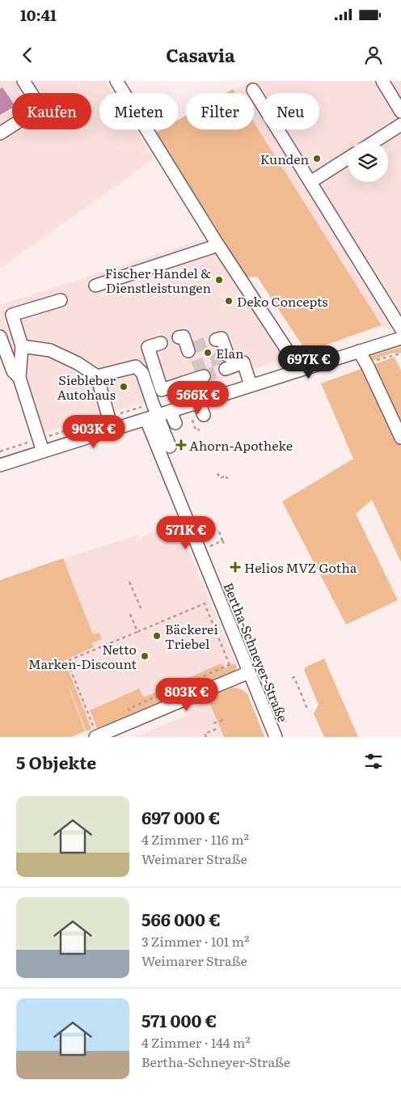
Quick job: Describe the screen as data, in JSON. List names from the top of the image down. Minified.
{"streets":{"street":["Bertha-Schneyer-Straße"]},"places":{"other":["Kunden","Fischer Handel & Dienstleistungen","Deko Concepts","Elan","Siebleber Autohaus","Bäckerei Triebel","Netto Marken-Discount"],"health":["Ahorn-Apotheke","Helios MVZ Gotha"]},"page":{"status":"10:41","header":"Casavia","chip":["Kaufen","Mieten","Filter","Neu"],"price":["697K €","566K €","903K €","571K €","803K €"],"heading":"5 Objekte","list":[{"name":"697 000 €","note":"4 Zimmer · 116 m² · Weimarer Straße"},{"name":"566 000 €","note":"3 Zimmer · 101 m² · Weimarer Straße"},{"name":"571 000 €","note":"4 Zimmer · 144 m² · Bertha-Schneyer-Straße"}]}}
